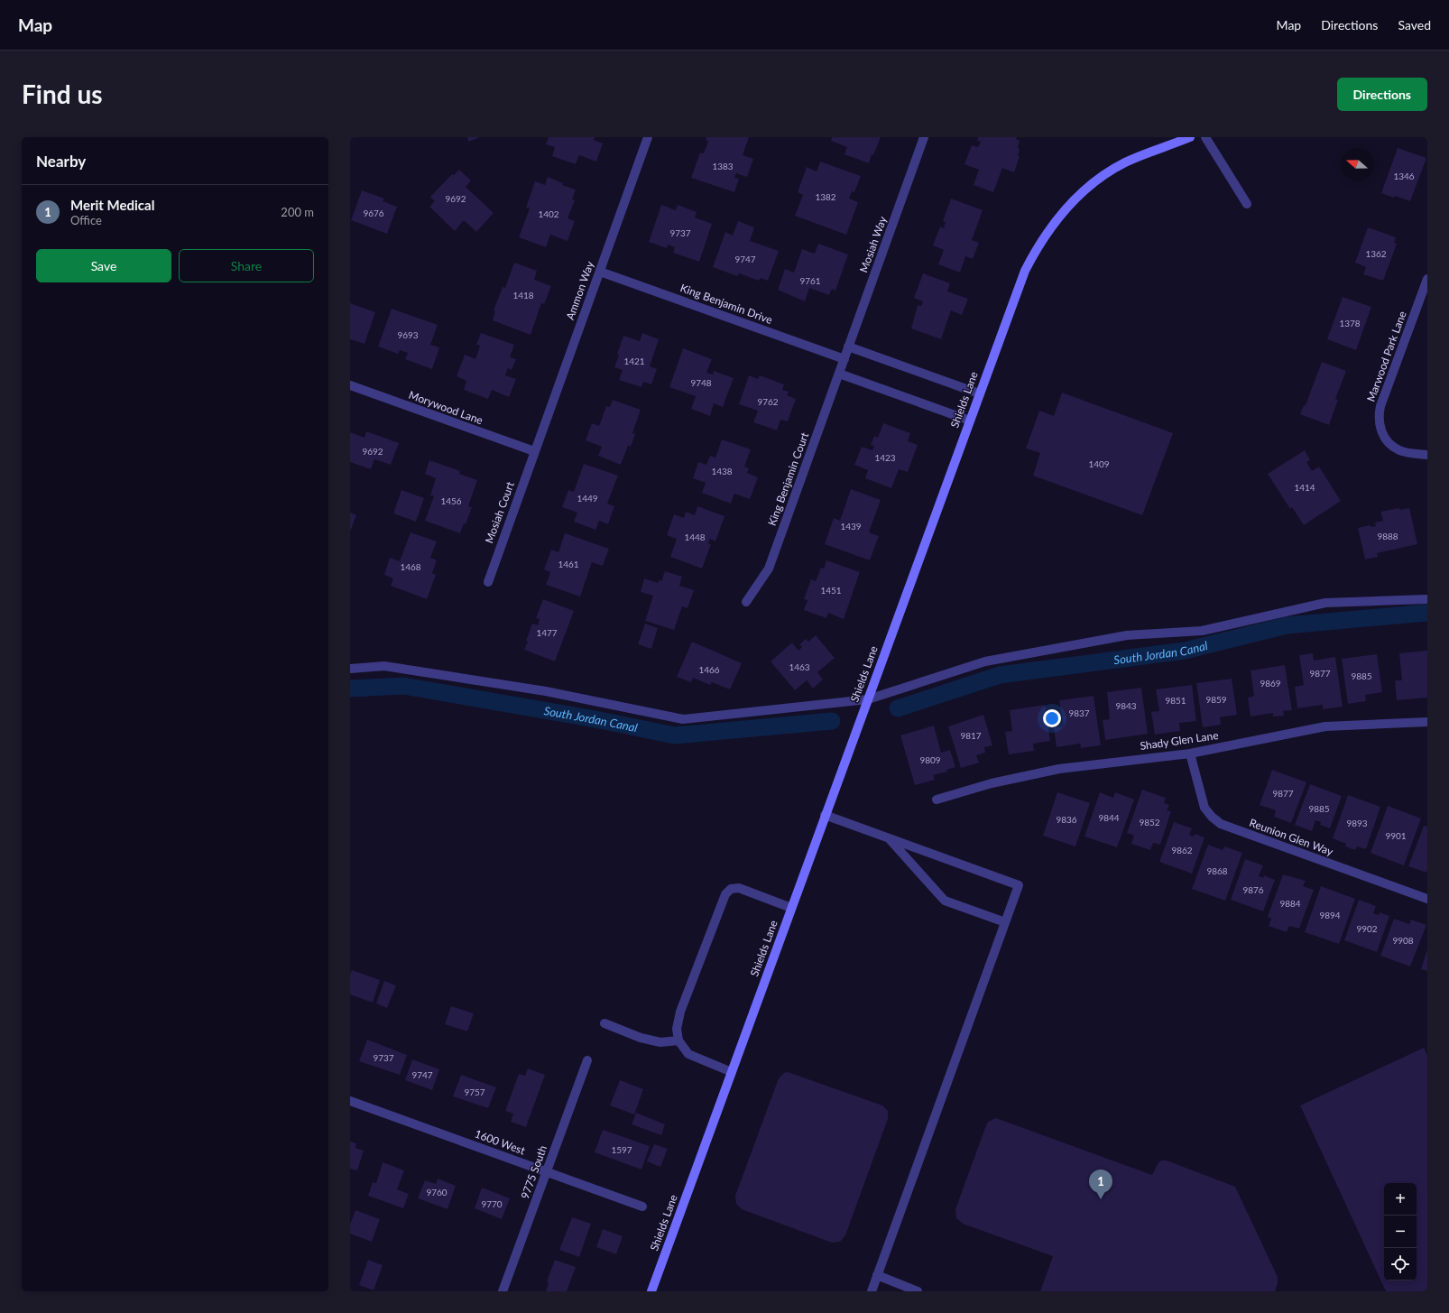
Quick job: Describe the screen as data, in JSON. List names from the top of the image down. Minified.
{"streets":{"main road":["Shields Lane"],"street":["Mosiah Way","Ammon Way","King Benjamin Drive","Marwood Park Lane","Morywood Lane","King Benjamin Court","Mosiah Court","Shady Glen Lane","Reunion Glen Way","1600 West","9775 South"]},"crossings":[["Mosiah Way","King Benjamin Drive"],["Mosiah Way","King Benjamin Court"],["Ammon Way","King Benjamin Drive"],["Ammon Way","Morywood Lane"],["Ammon Way","Mosiah Court"],["King Benjamin Drive","King Benjamin Court"],["Morywood Lane","Mosiah Court"],["Shady Glen Lane","Reunion Glen Way"],["1600 West","9775 South"]],"water":["South Jordan Canal"],"house_numbers":["1383","1346","1382","9692","9676","1402","9737","1362","9747","9761","1418","1378","9693","1421","9748","9762","9692","1423","1409","1438","1414","1449","1456","1439","9888","1448","1461","1468","1451","1477","1463","1466","9877","9885","9869","9859","9851","9843","9837","9817","9809","9877","9885","9844","9836","9852","9893","9901","9862","9868","9876","9884","9894","9902","9908","9737","9747","9757","1597","9760","9770"],"north":"left","page":{"header":"Map","nav":["Map","Directions","Saved"],"buttons":["Directions",["Save","Share"]],"title":"Find us","heading":"Nearby","list":[{"mark":"1","name":"Merit Medical","note":"Office","value":"200 m"}],"pins":"1","map_buttons":["+","−"]}}
